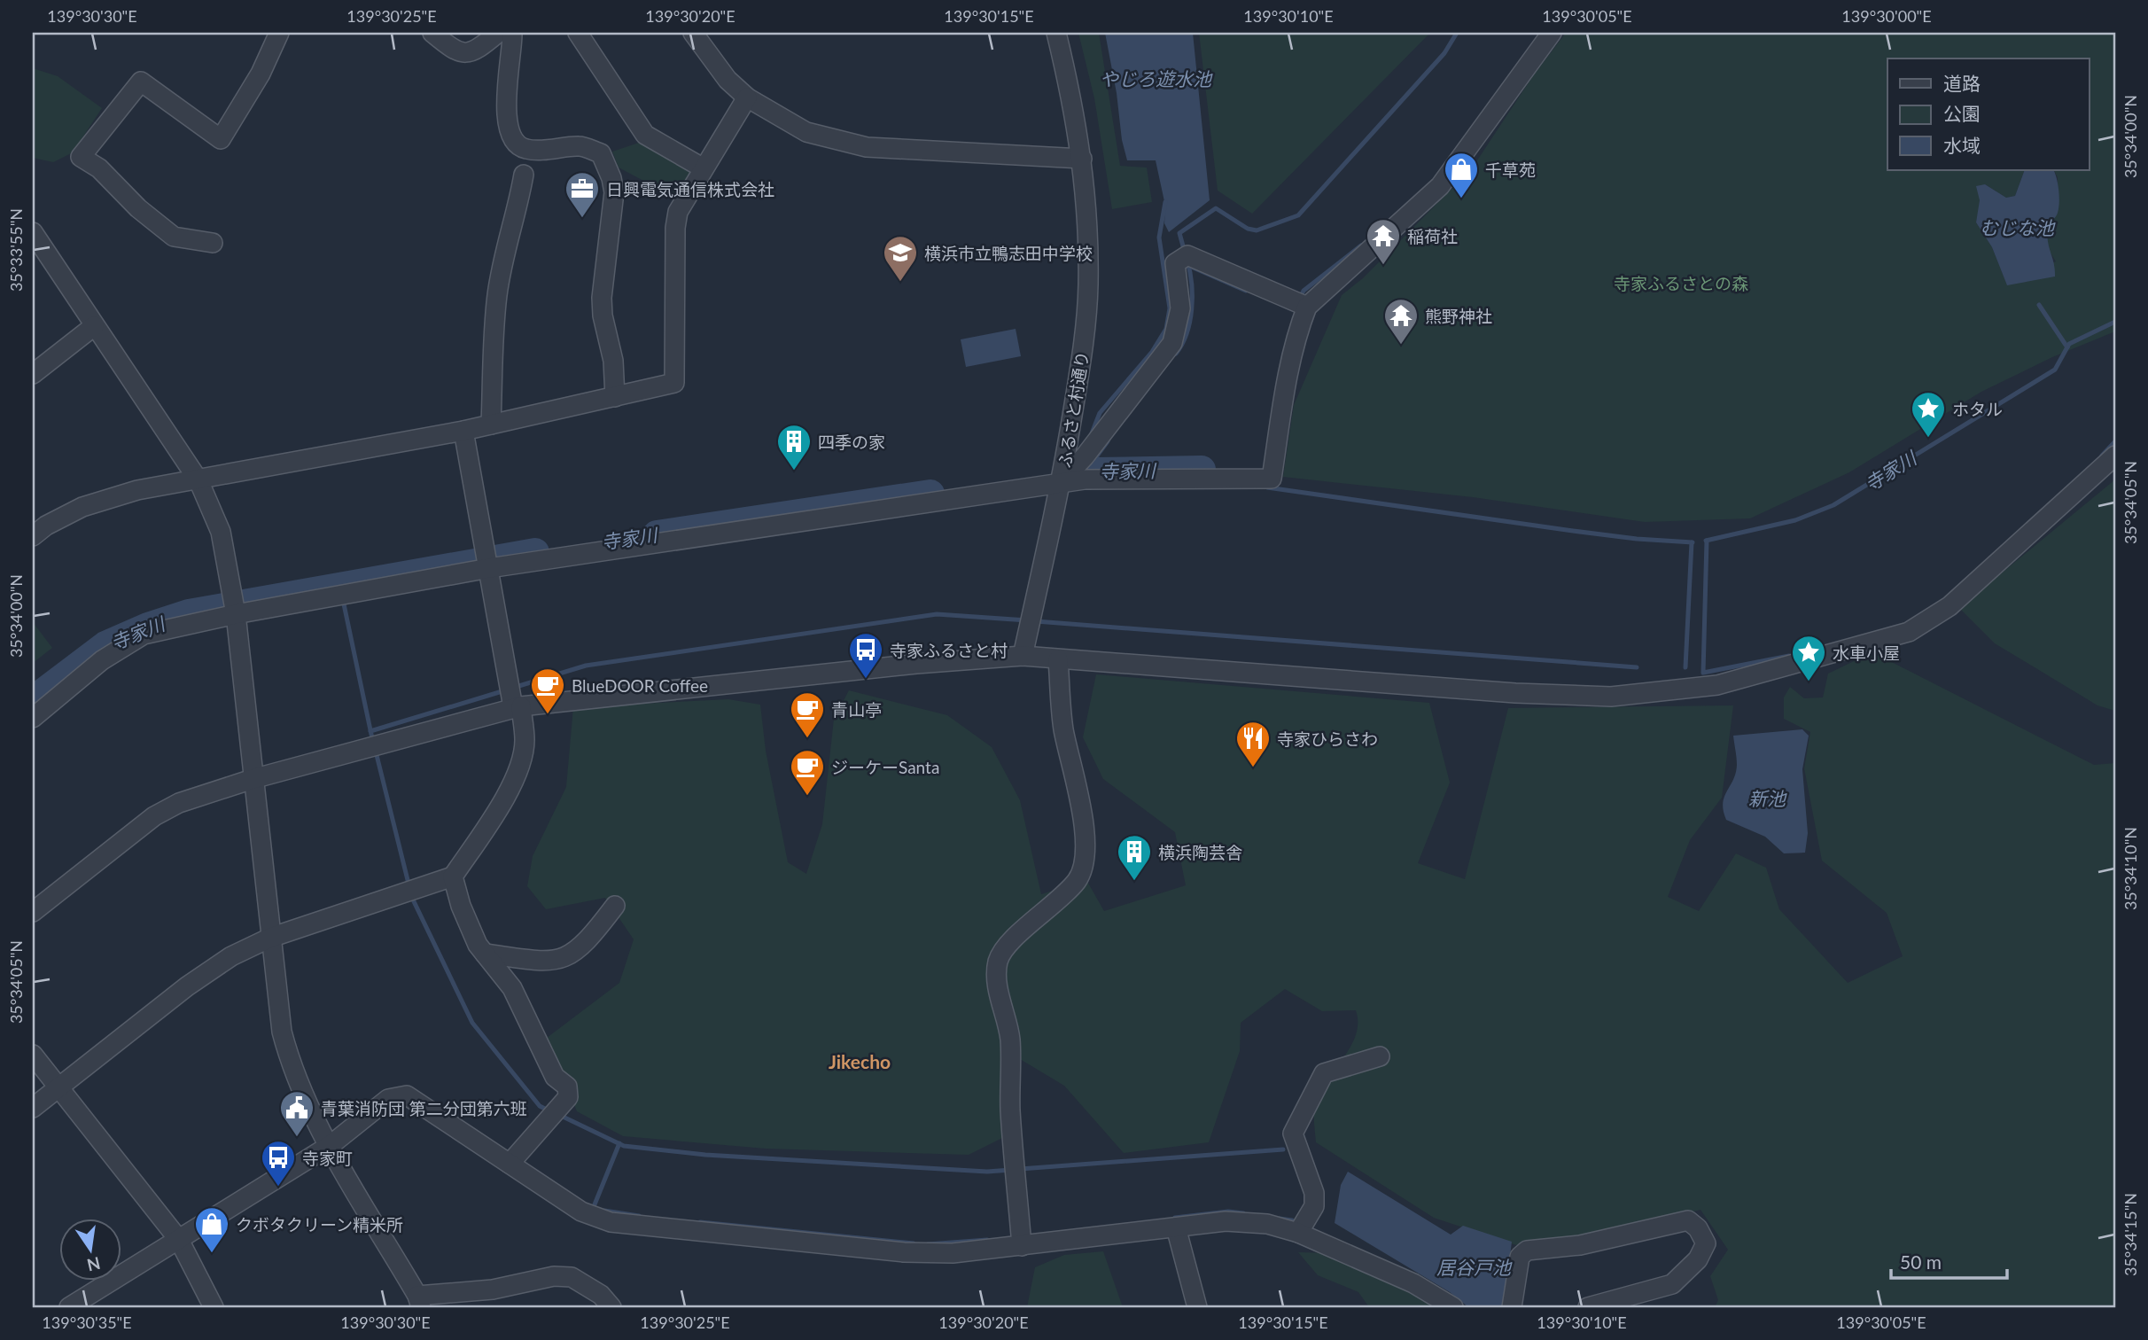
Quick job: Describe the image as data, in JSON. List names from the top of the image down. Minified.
{"streets":{"street":["ふるさと村通り"]},"districts":["Jikecho"],"water":["やじろ遊水池","むじな池","寺家川","新池","居谷戸池"],"parks":["寺家ふるさとの森"],"places":{"shop":["千草苑","クボタクリーン精米所"],"office":["日興電気通信株式会社"],"temple":["稲荷社","熊野神社"],"school or university":["横浜市立鴨志田中学校"],"place":["ホタル","水車小屋"],"building":["四季の家","横浜陶芸舎"],"bus stop":["寺家ふるさと村","寺家町"],"cafe":["BlueDOOR Coffee","青山亭","ジーケーSanta"],"restaurant":["寺家ひらさわ"],"public building":["青葉消防団 第二分団第六班"]},"legend":["道路","公園","水域"],"scale_bar":"50 m","north":"bottom","coordinates":["139°30'30\"E","139°30'25\"E","139°30'20\"E","139°30'15\"E","139°30'10\"E","139°30'05\"E","139°30'00\"E","35°34'00\"N","35°33'55\"N","35°34'05\"N","35°34'10\"N","35°34'15\"N","139°30'35\"E"]}
